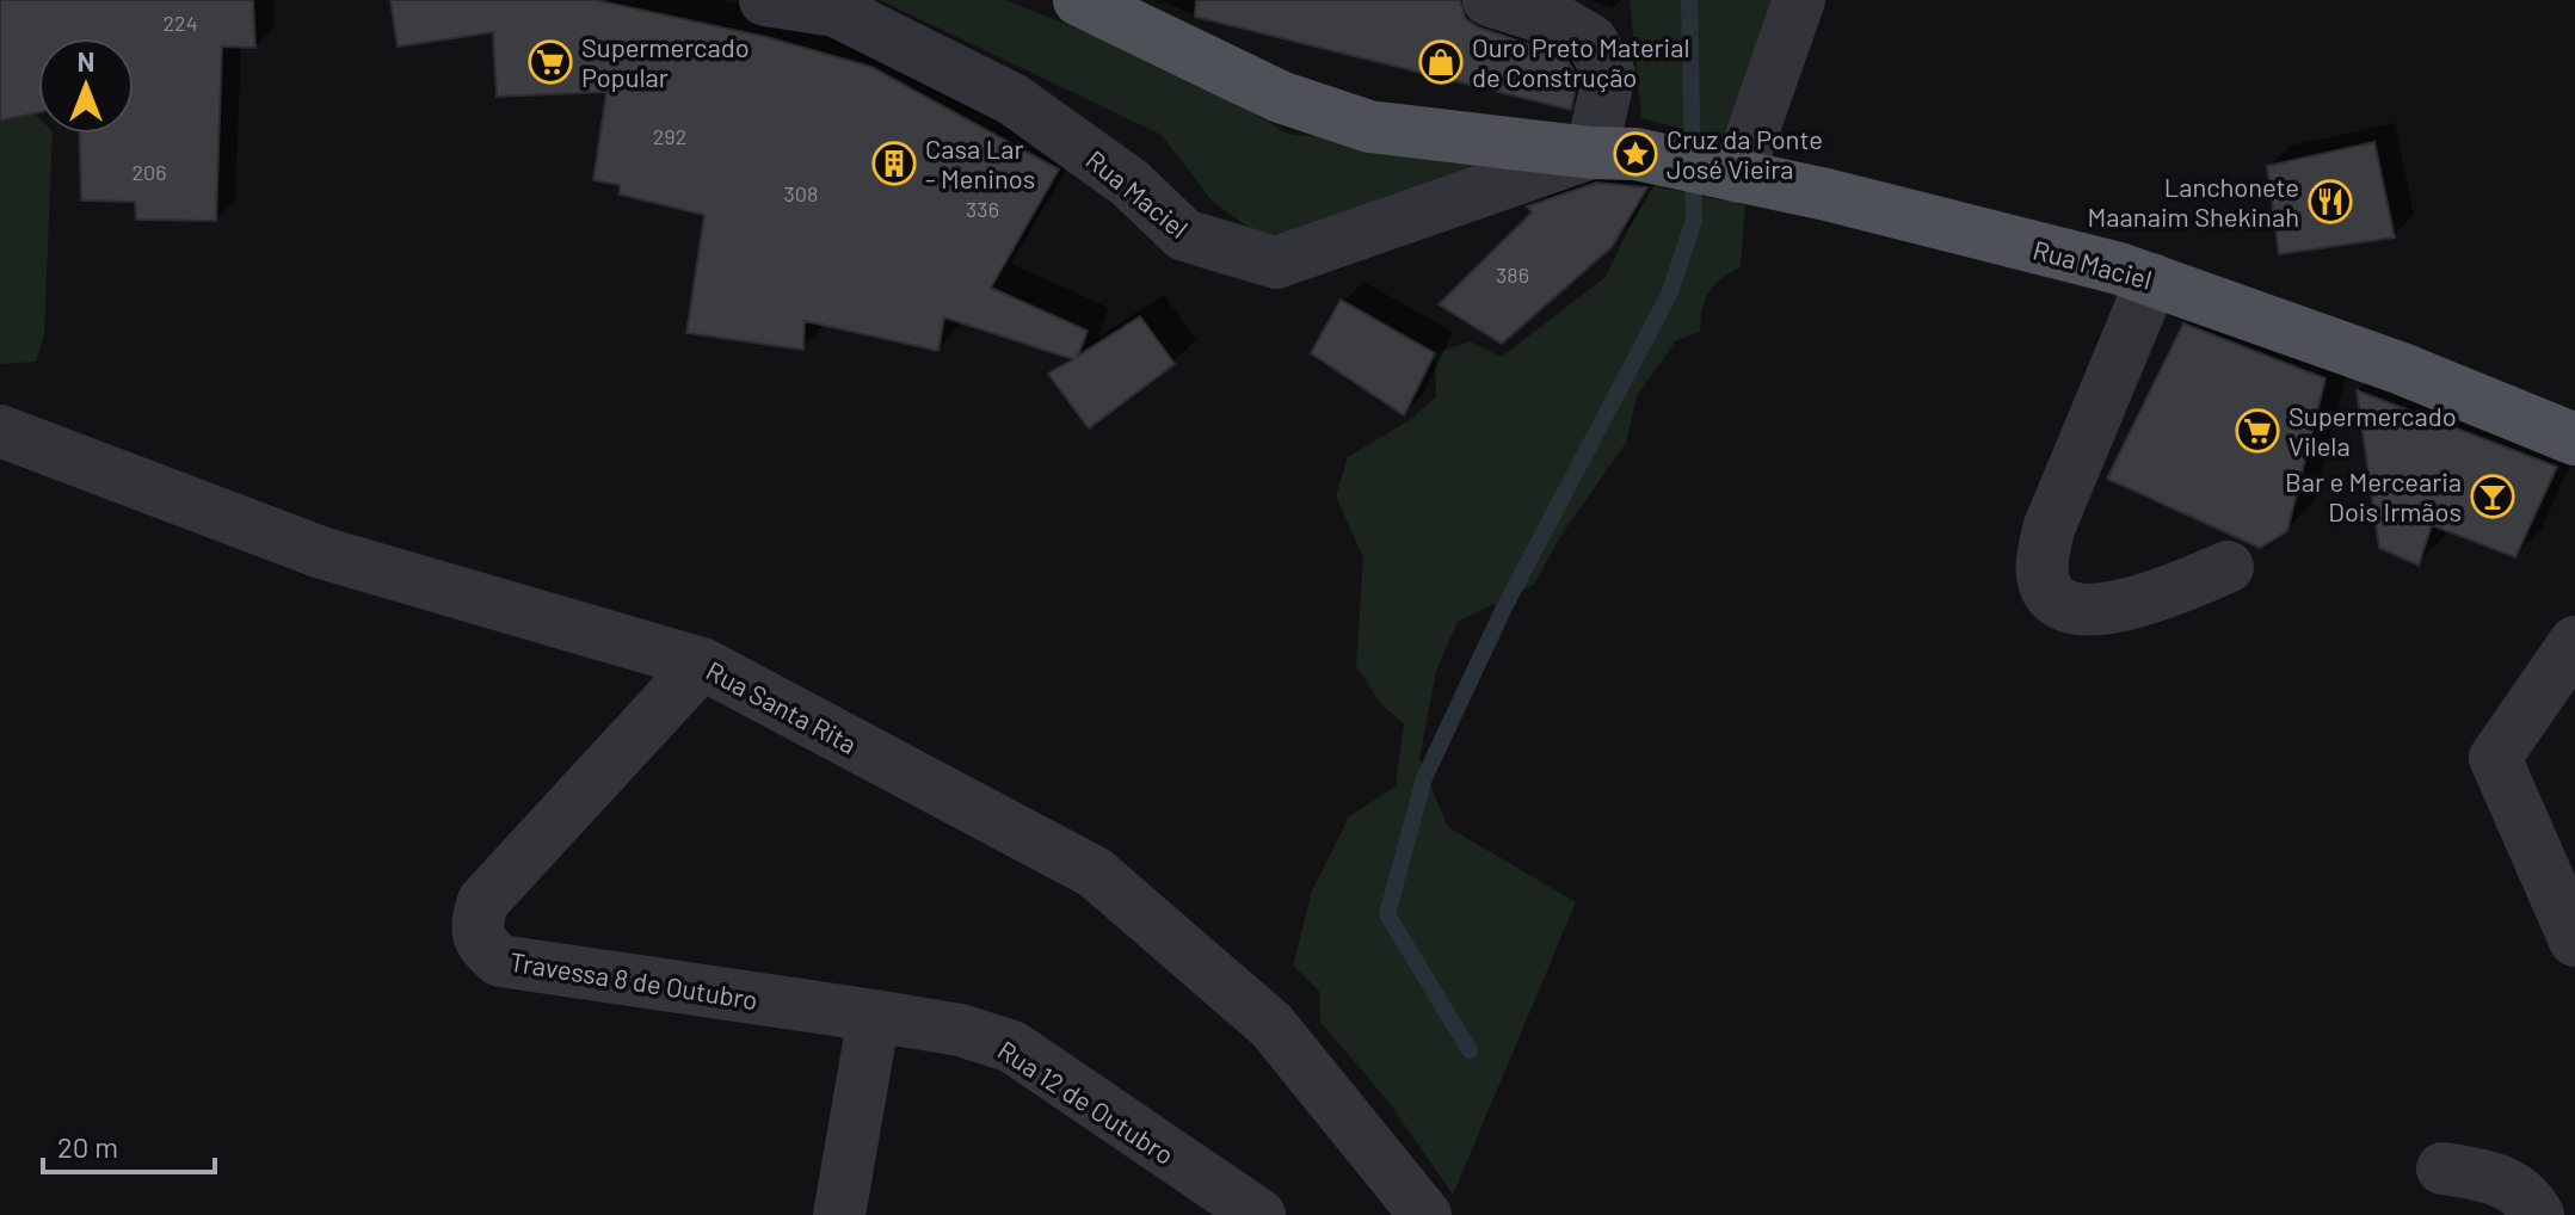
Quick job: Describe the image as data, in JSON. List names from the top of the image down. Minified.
{"streets":{"main road":["Rua Maciel"],"street":["Rua Santa Rita","Travessa 8 de Outubro","Rua 12 de Outubro"]},"crossings":[["Rua Santa Rita","Travessa 8 de Outubro"],["Travessa 8 de Outubro","Rua 12 de Outubro"]],"places":{"supermarket":["Supermercado Popular","Supermercado Vilela"],"shop":["Ouro Preto Material de Construção"],"place":["Cruz da Ponte José Vieira"],"building":["Casa Lar - Meninos"],"restaurant":["Lanchonete Maanaim Shekinah"],"bar":["Bar e Mercearia Dois Irmãos"]},"house_numbers":["224","292","206","308","336","386"],"scale_bar":"20 m","north":"top"}
